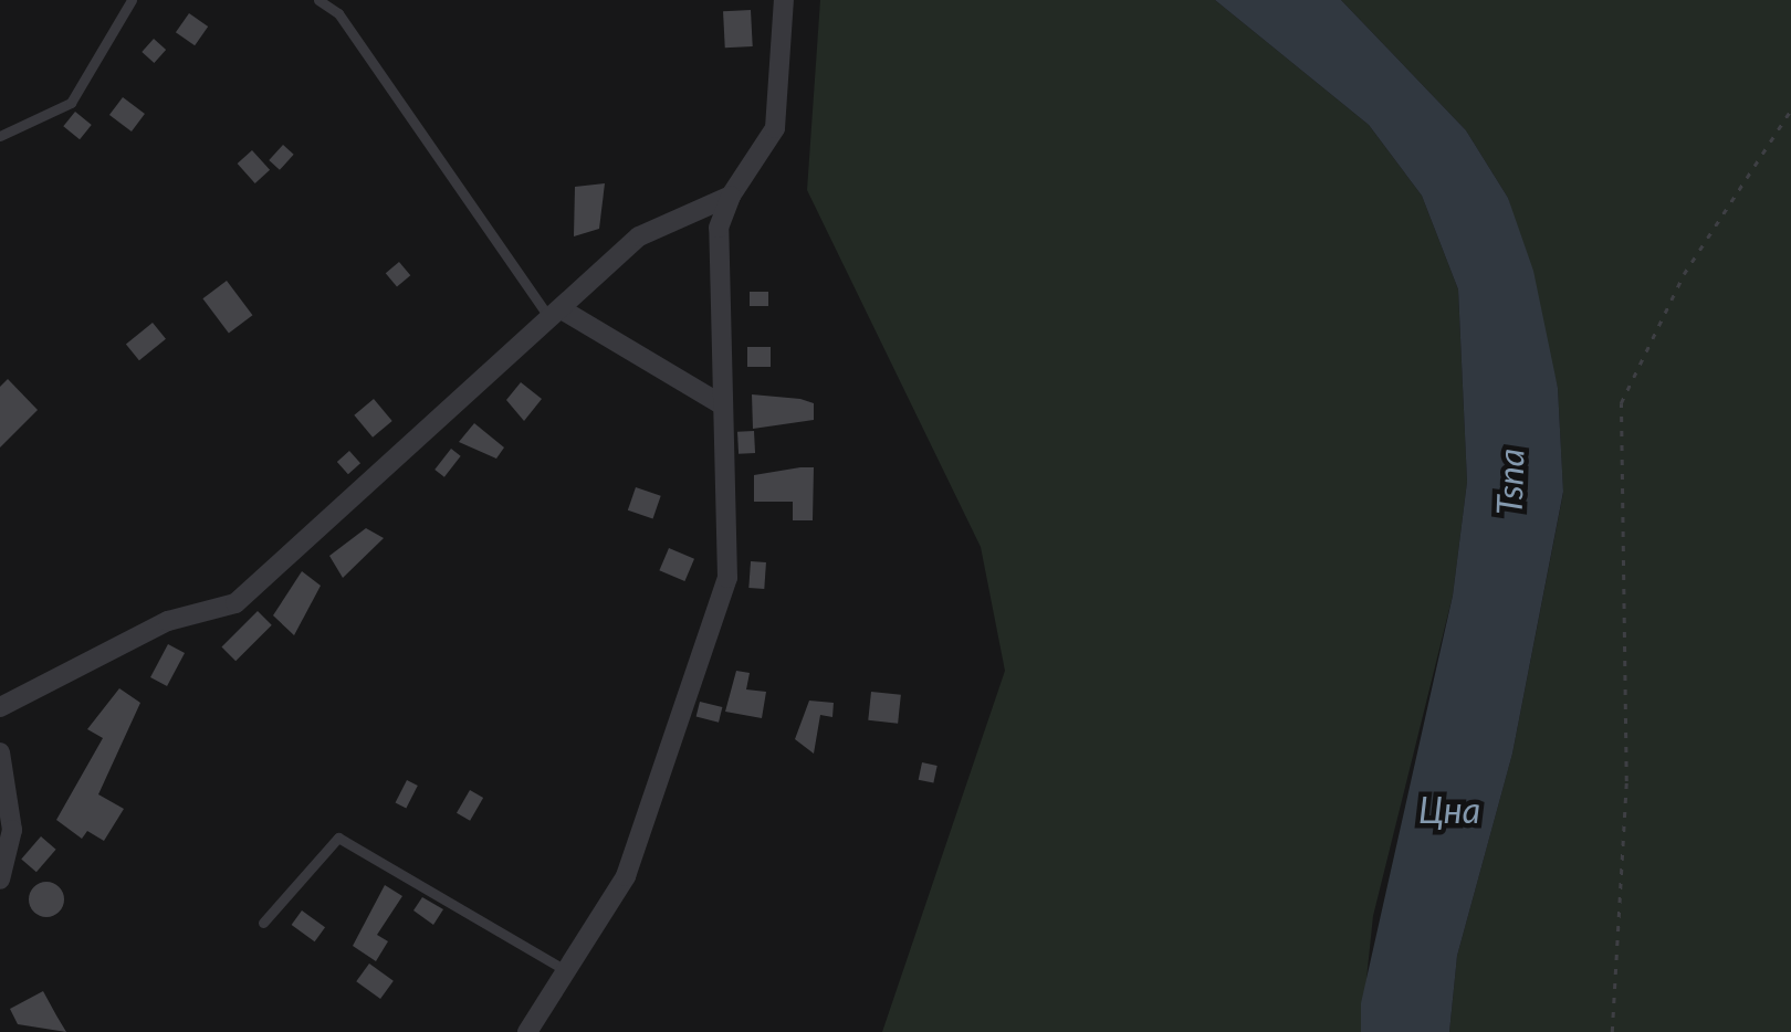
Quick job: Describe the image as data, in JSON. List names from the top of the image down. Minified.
{"water":["Tsna","Цна"]}
